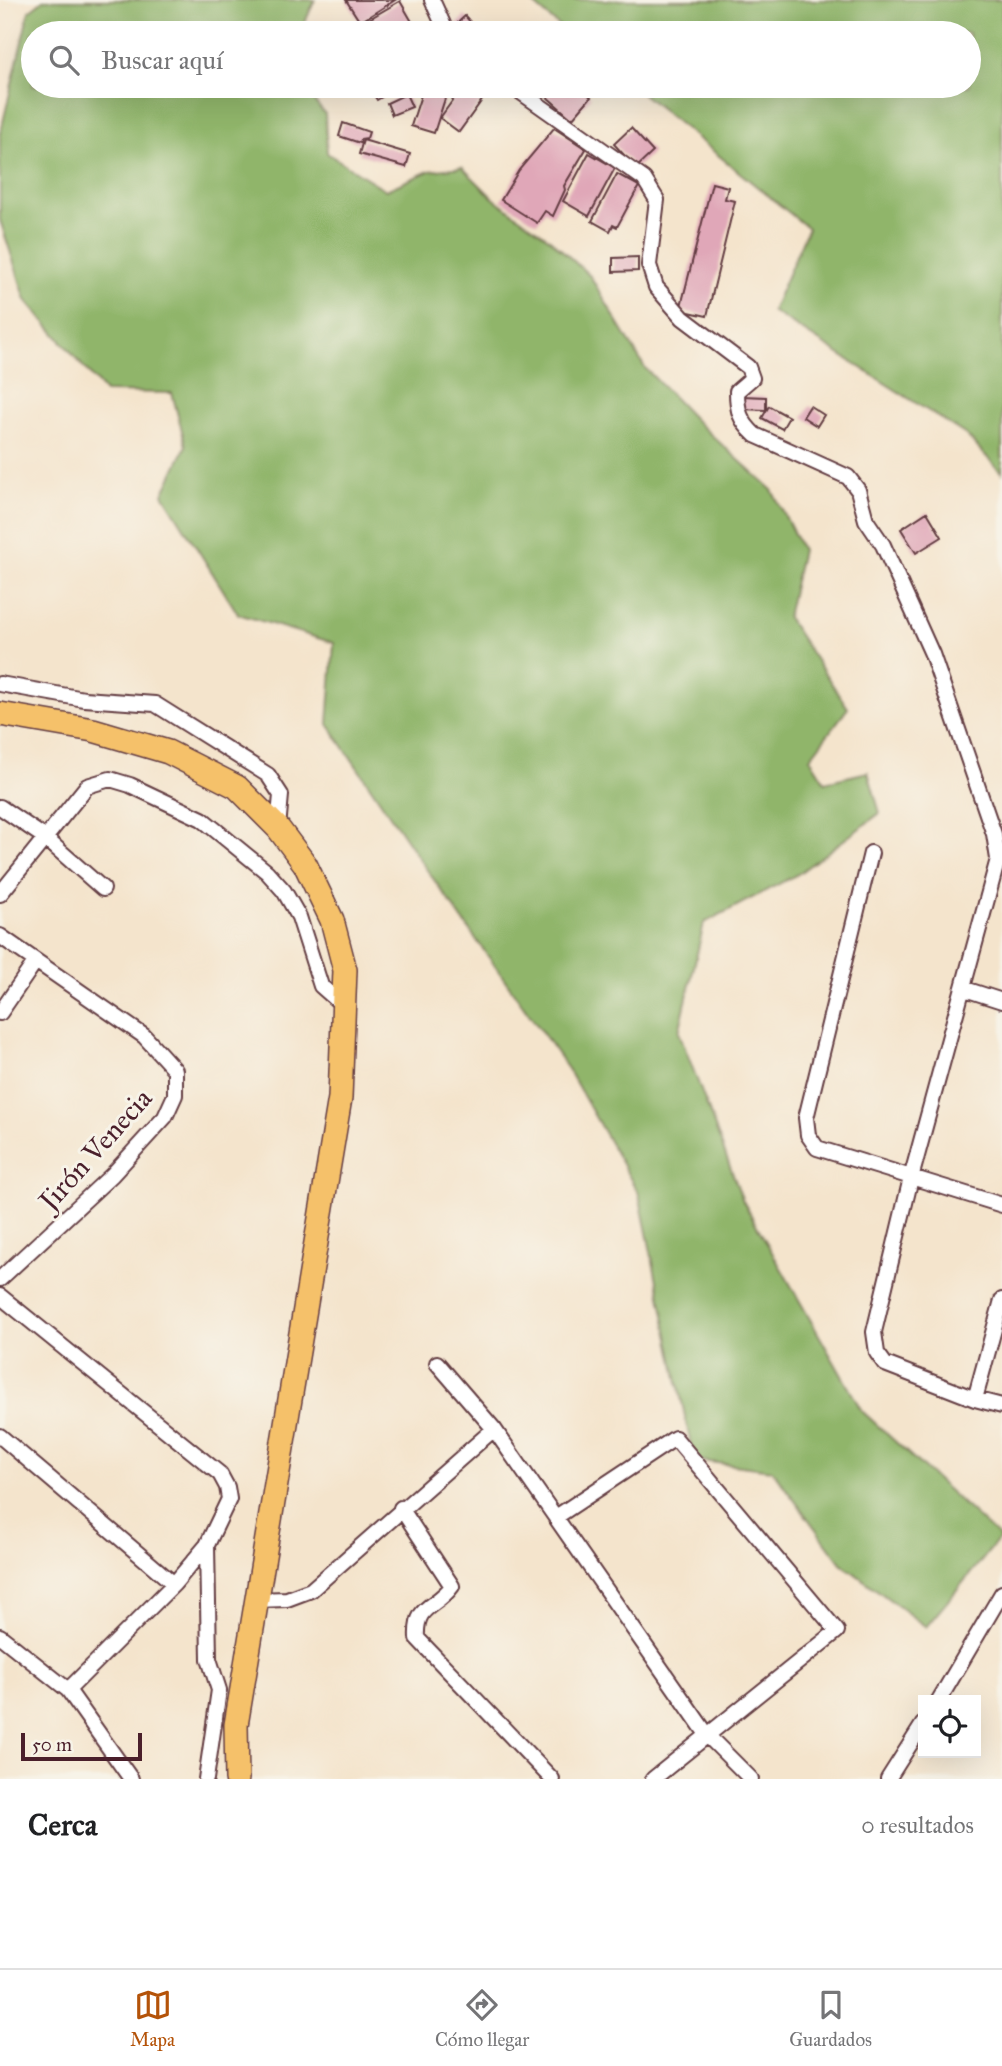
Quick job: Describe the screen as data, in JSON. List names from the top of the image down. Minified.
{"streets":{"street":["Jirón Venecia"]},"scale_bar":"50 m","page":{"search":"Buscar aquí","scale":"50 m","heading":["Cerca","0 resultados"],"nav":["Mapa","Cómo llegar","Guardados"]}}
